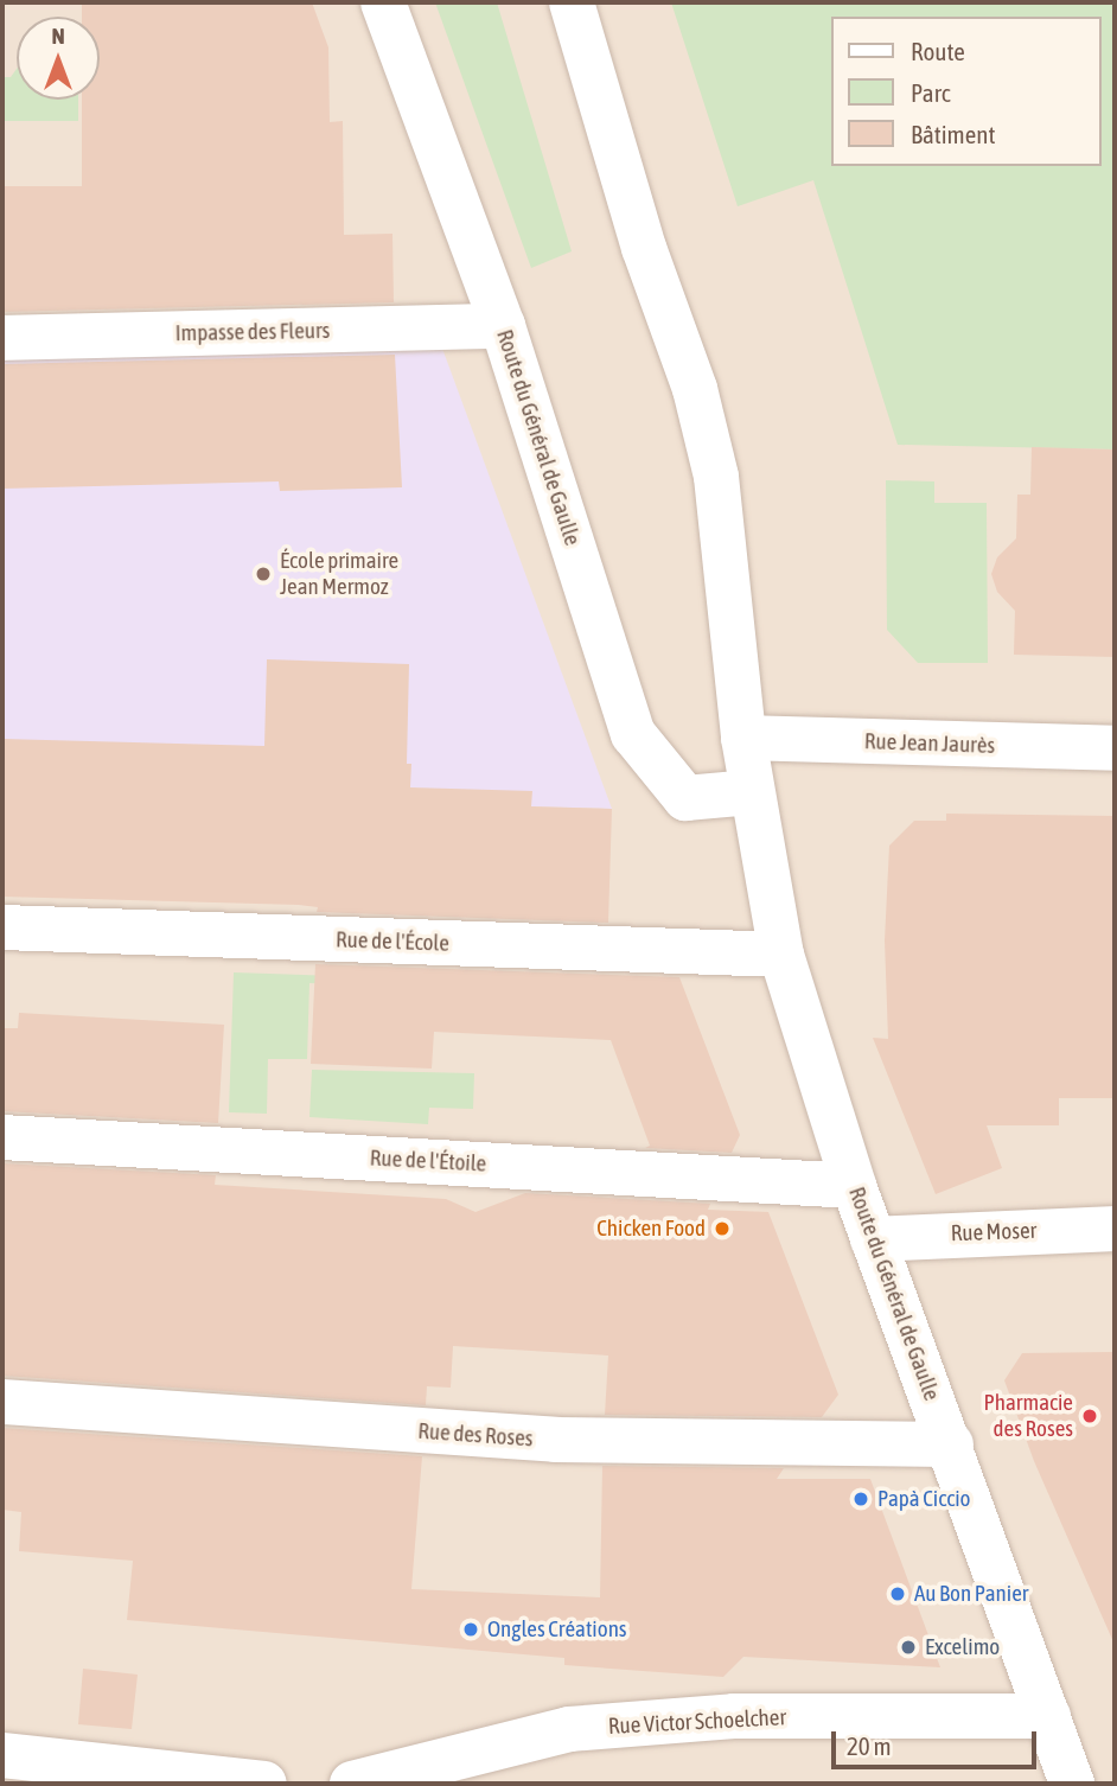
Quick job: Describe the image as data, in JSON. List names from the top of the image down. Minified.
{"streets":{"street":["Impasse des Fleurs","Route du Général de Gaulle","Rue Jean Jaurès","Rue de l'École","Rue de l'Étoile","Rue Moser","Rue des Roses","Rue Victor Schoelcher"]},"crossings":[["Impasse des Fleurs","Route du Général de Gaulle"],["Route du Général de Gaulle","Rue Jean Jaurès"],["Route du Général de Gaulle","Rue de l'École"],["Route du Général de Gaulle","Rue de l'Étoile"],["Route du Général de Gaulle","Rue Moser"],["Route du Général de Gaulle","Rue des Roses"],["Route du Général de Gaulle","Rue Victor Schoelcher"]],"places":["École primaire Jean Mermoz","Chicken Food","Pharmacie des Roses","Papà Ciccio","Au Bon Panier","Ongles Créations","Excelimo"],"legend":["Route","Parc","Bâtiment"],"scale_bar":"20 m","north":"top"}
